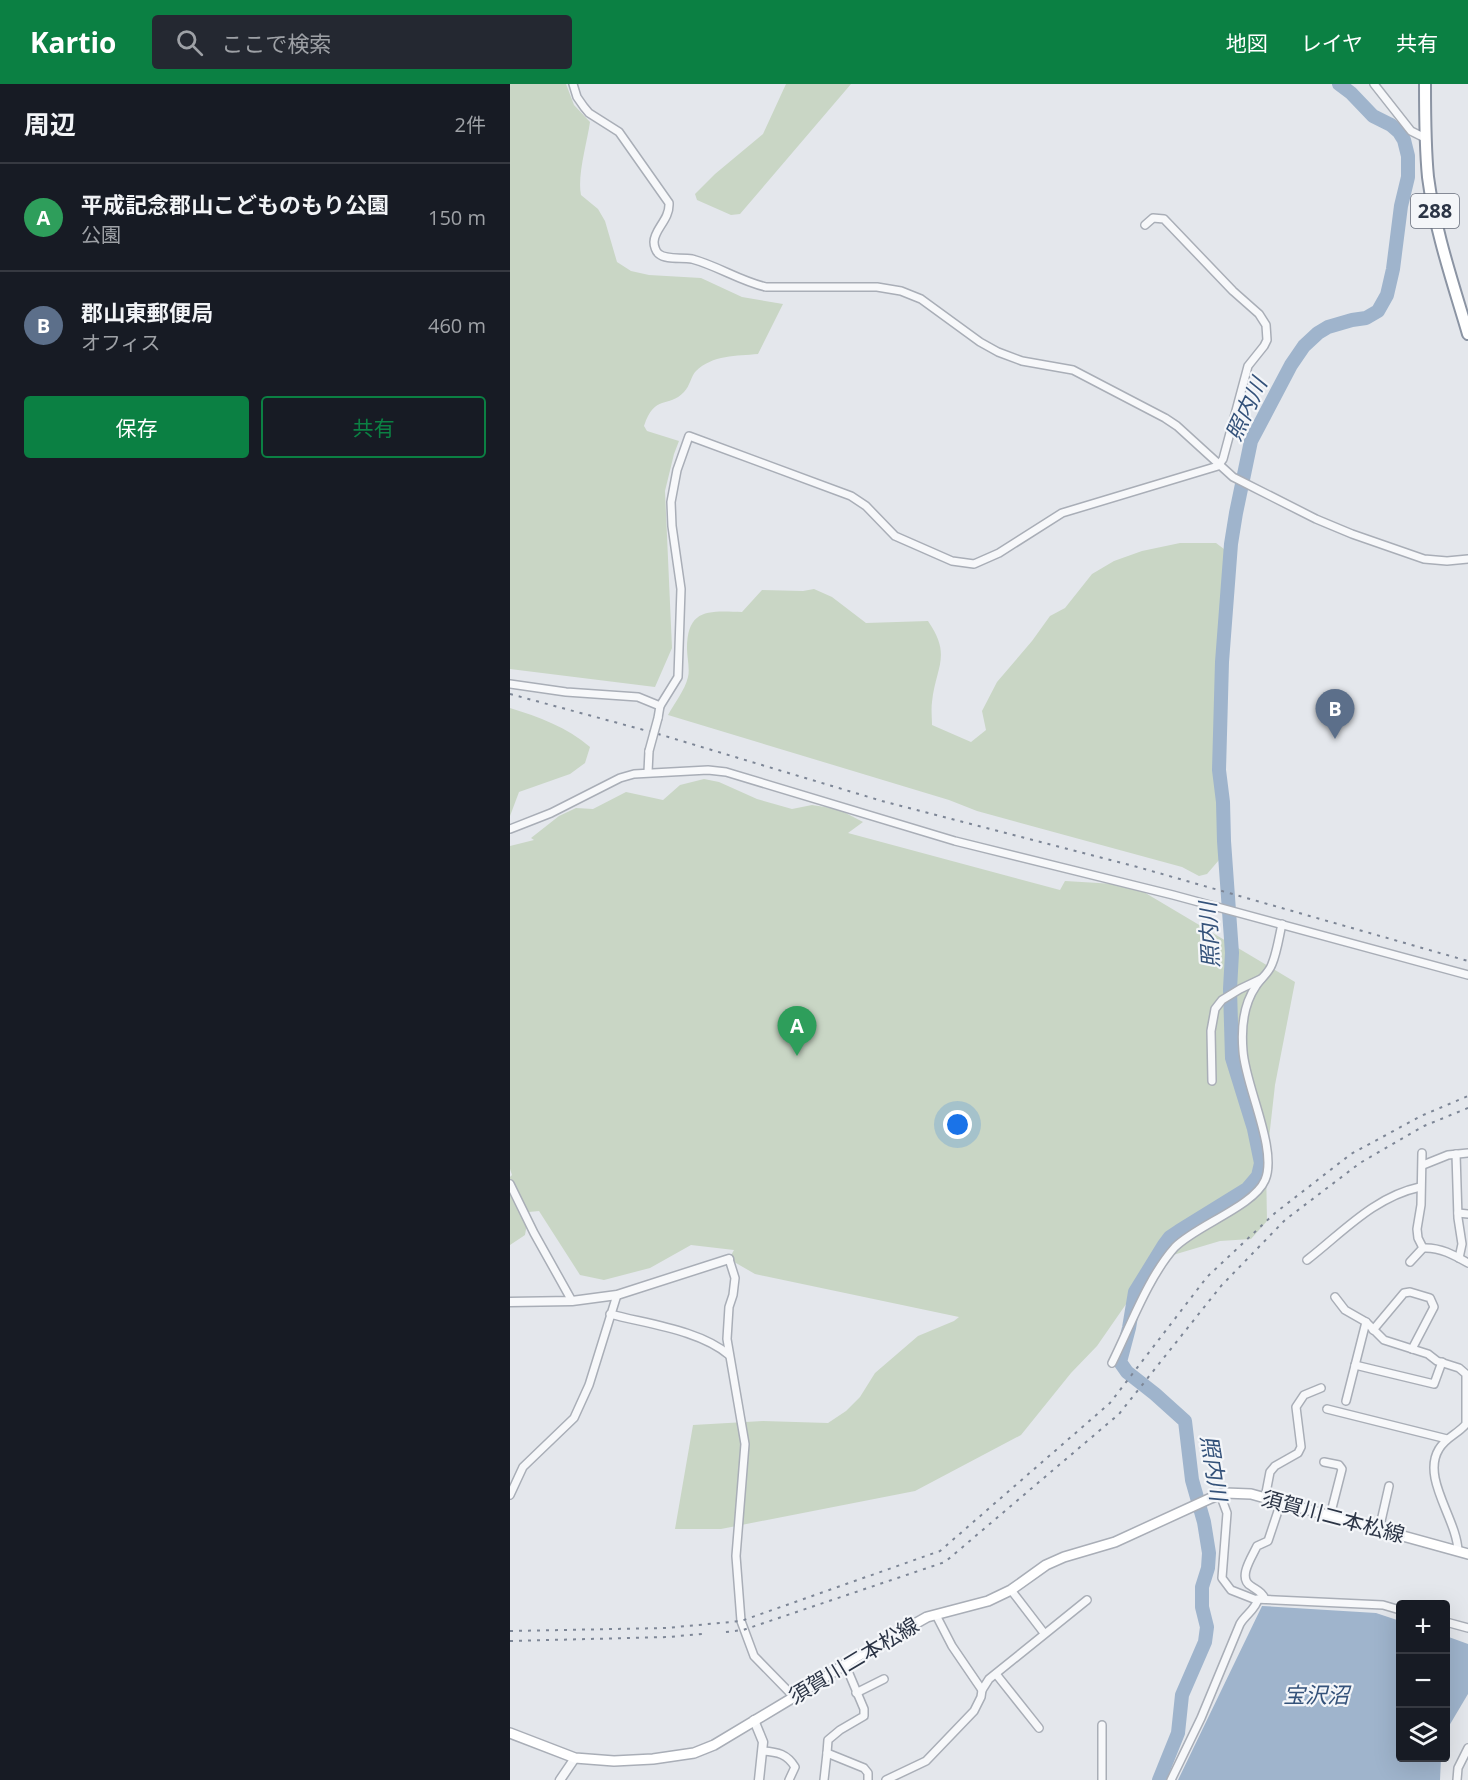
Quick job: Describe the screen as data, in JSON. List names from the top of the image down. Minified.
{"streets":{"highway":["288"],"main road":["須賀川二本松線"]},"water":["照内川","宝沢沼"],"page":{"header":"Kartio","search":"ここで検索","nav":["地図","レイヤ","共有"],"heading":["周辺","2件"],"list":[{"mark":"A","name":"平成記念郡山こどものもり公園","note":"公園","value":"150 m"},{"mark":"B","name":"郡山東郵便局","note":"オフィス","value":"460 m"}],"buttons":["保存","共有"],"pins":["B","A"],"map_buttons":["+","−"]}}
